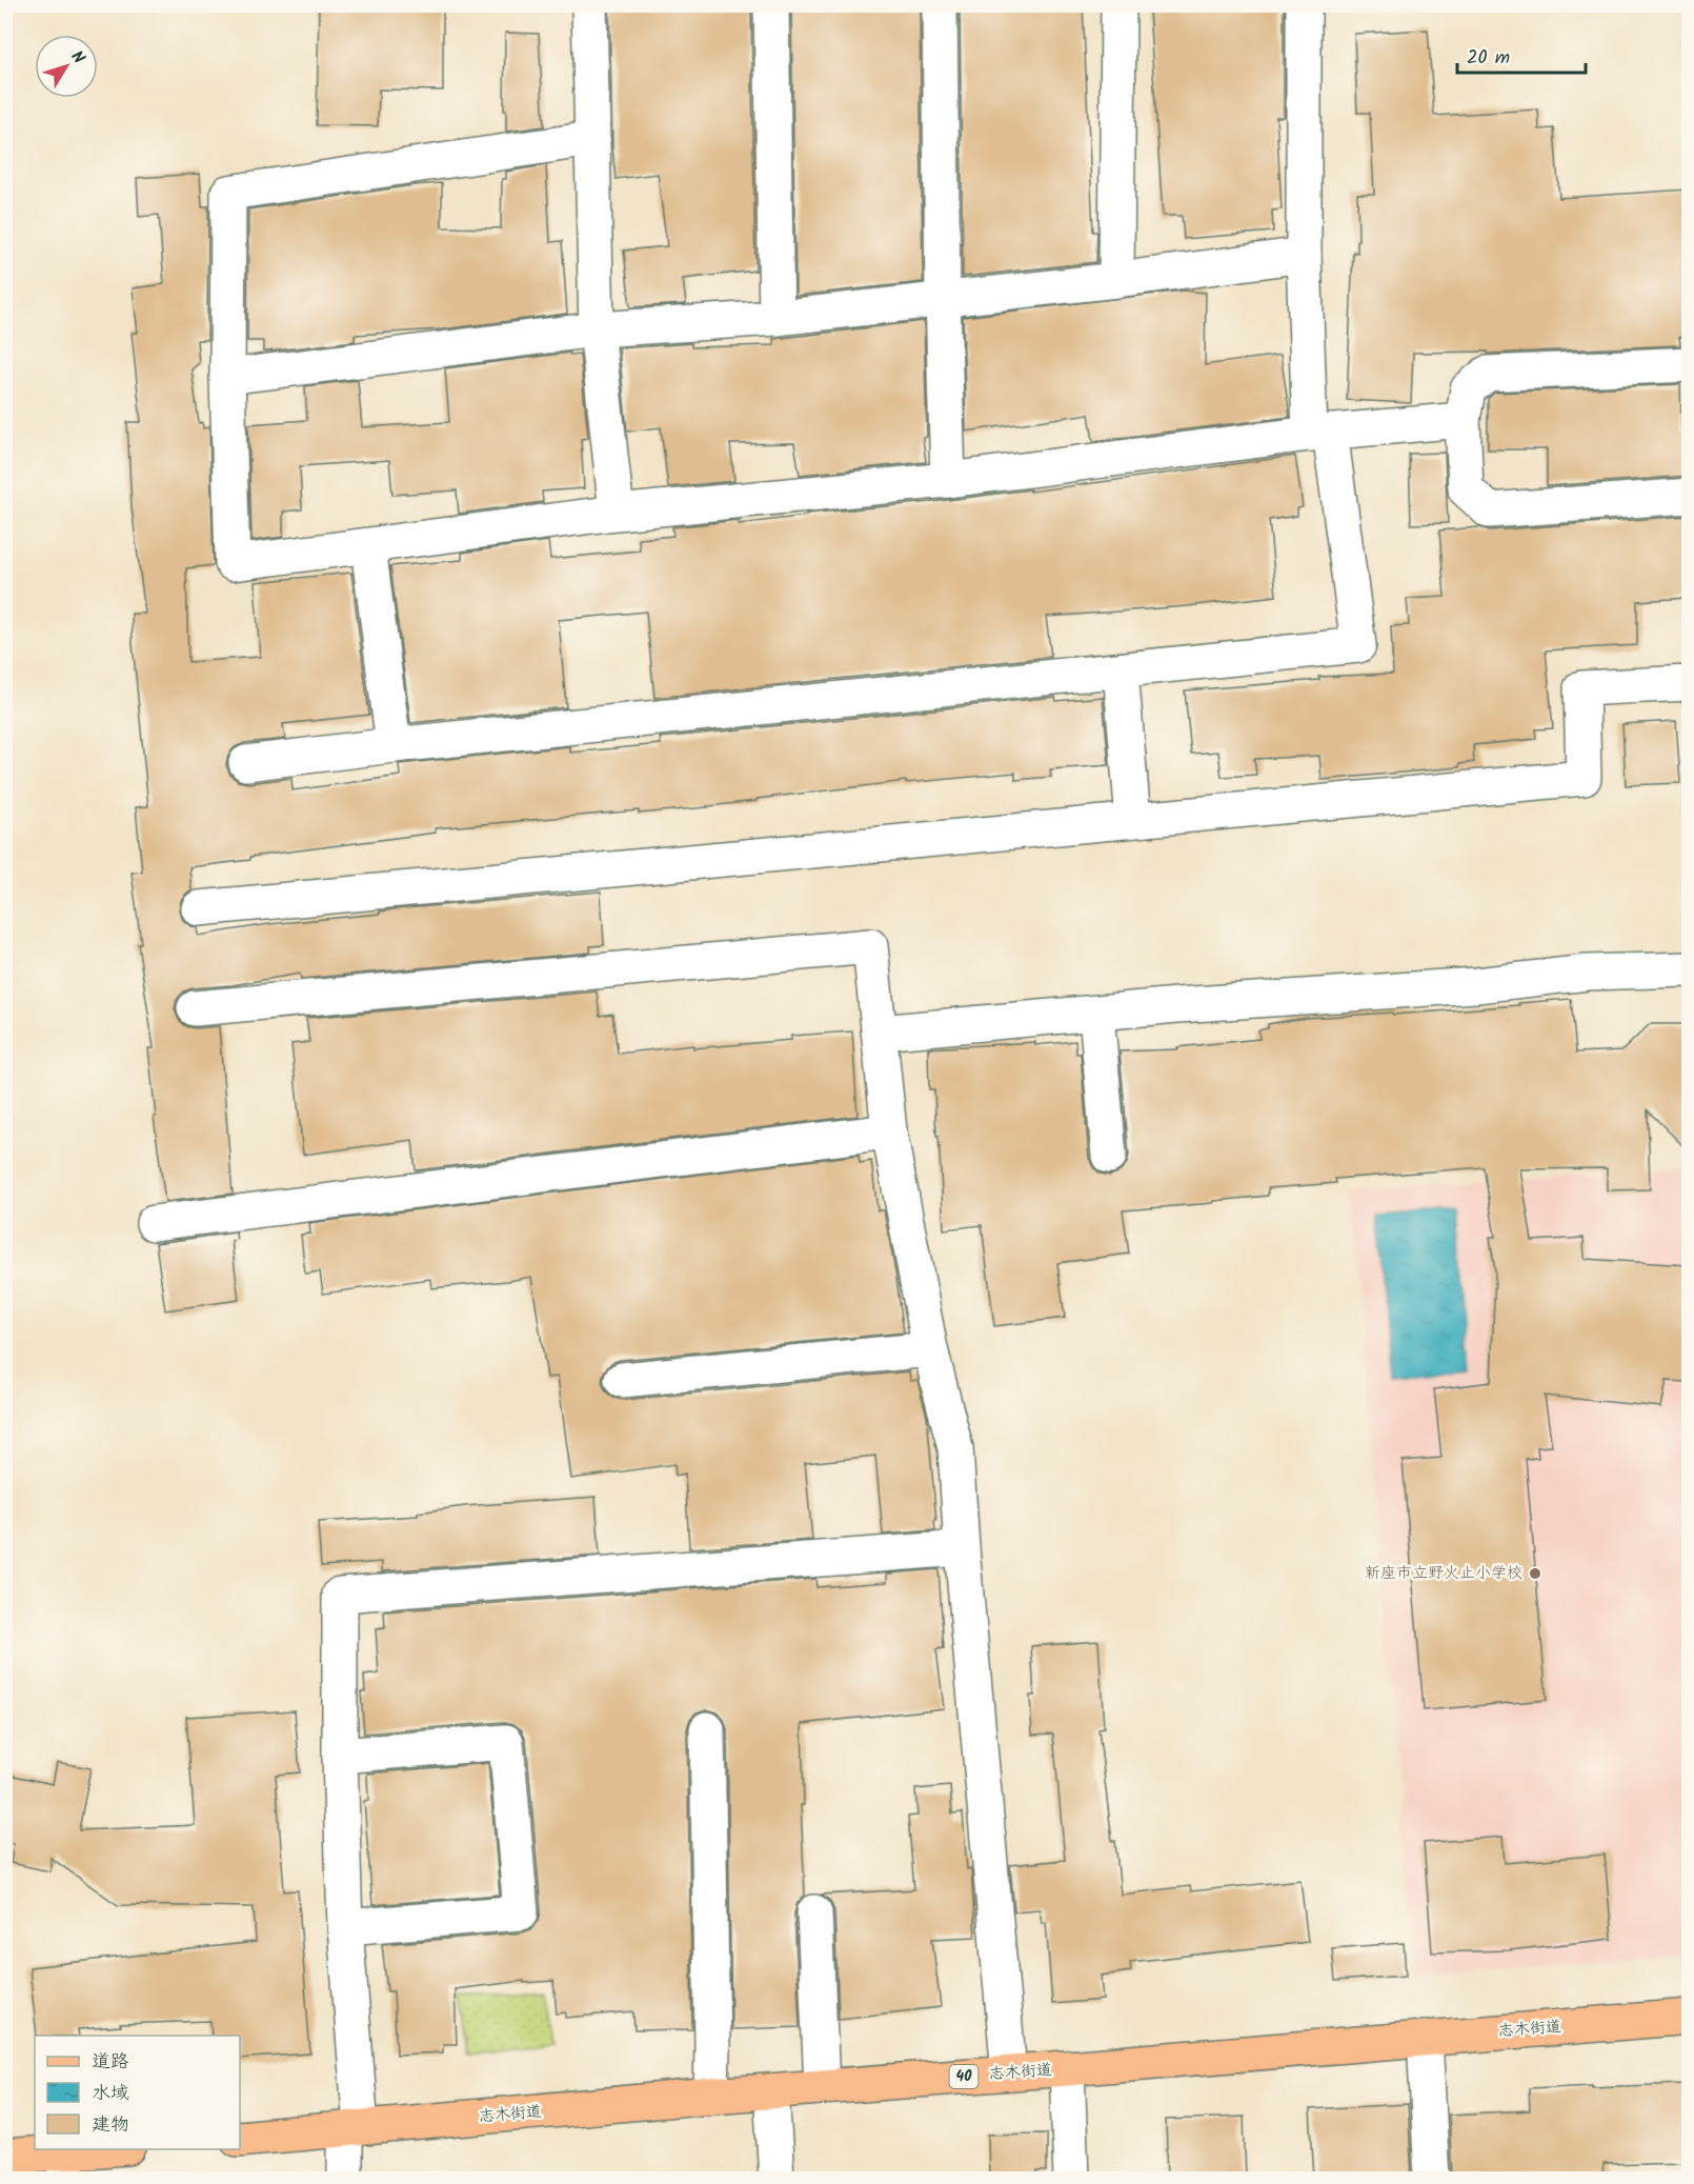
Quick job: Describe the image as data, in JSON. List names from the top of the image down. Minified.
{"streets":{"main road":["志木街道","40"]},"places":["新座市立野火止小学校"],"legend":["道路","水域","建物"],"scale_bar":"20 m","north":"top right"}
